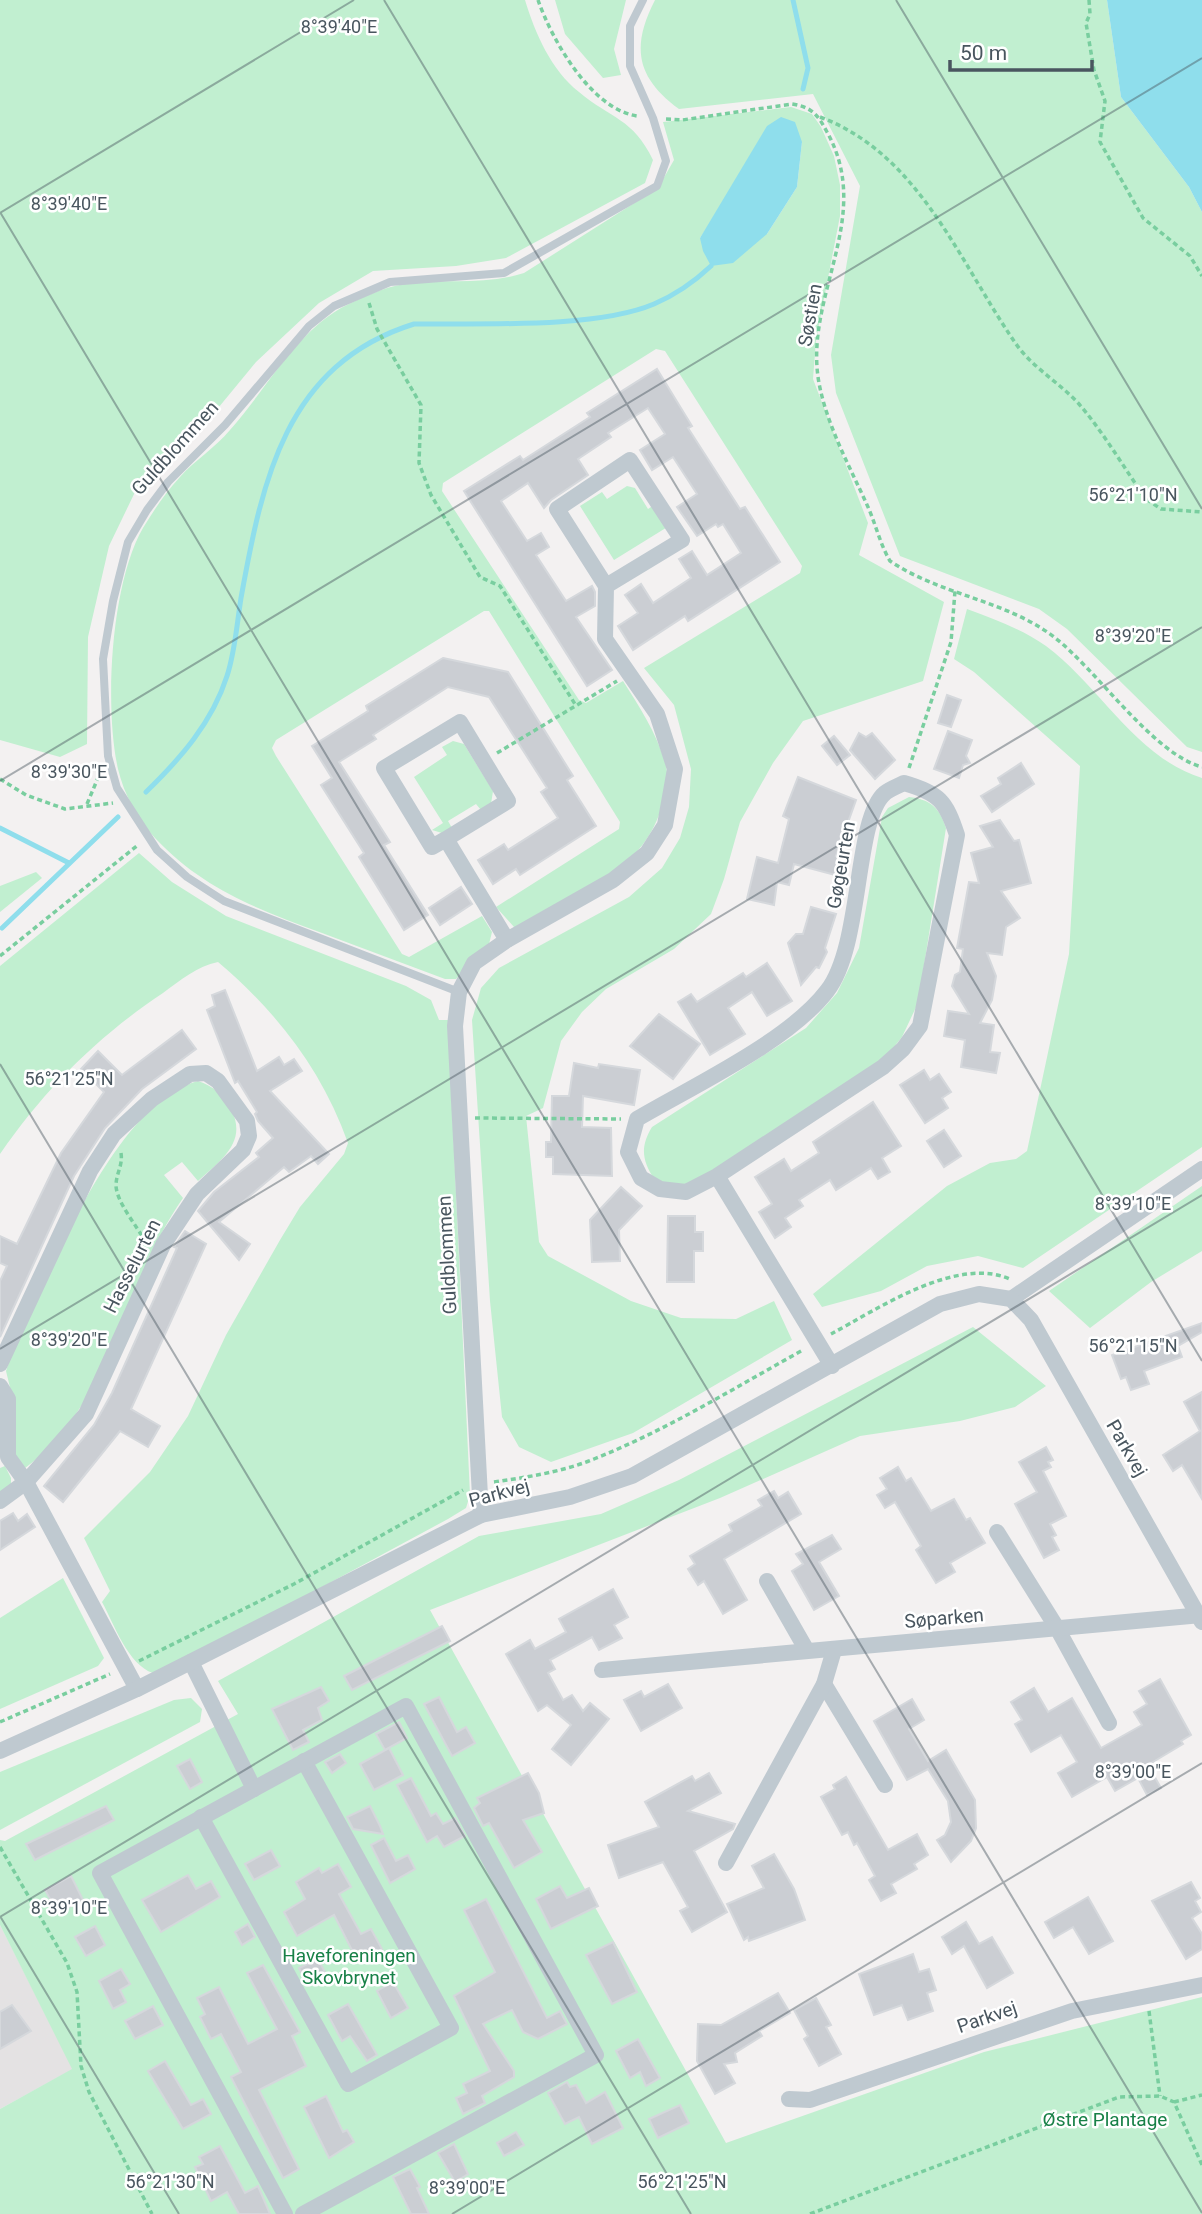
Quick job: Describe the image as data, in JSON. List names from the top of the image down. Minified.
{"streets":{"street":["Guldblommen","Gøgeurten","Hasselurten","Parkvej","Søparken"],"path":["Søstien"]},"crossings":[["Guldblommen","Parkvej"],["Parkvej","Søparken"]],"parks":["Haveforeningen Skovbrynet","Østre Plantage"],"scale_bar":"50 m","coordinates":["8°39'40\"E","56°21'10\"N","8°39'20\"E","8°39'30\"E","56°21'25\"N","8°39'10\"E","56°21'15\"N","8°39'00\"E","56°21'30\"N"]}
